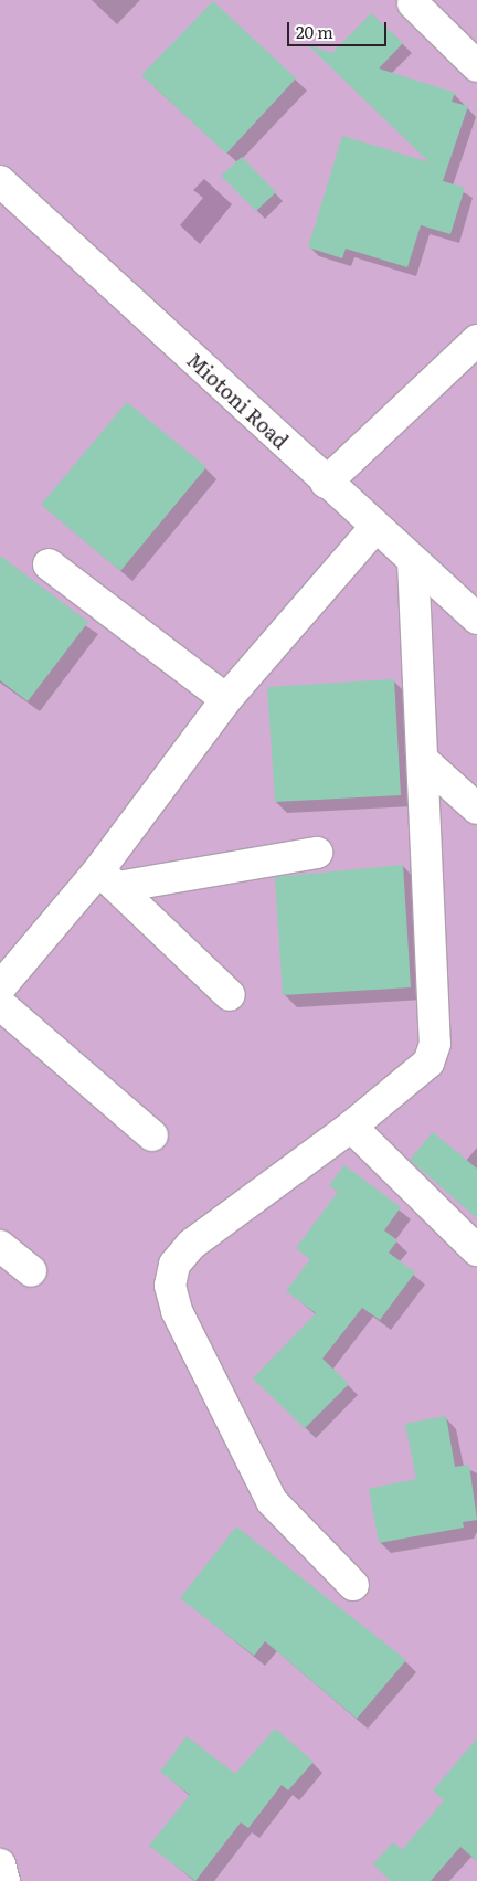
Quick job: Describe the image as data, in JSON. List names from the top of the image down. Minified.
{"streets":{"street":["Miotoni Road"]},"scale_bar":"20 m"}
